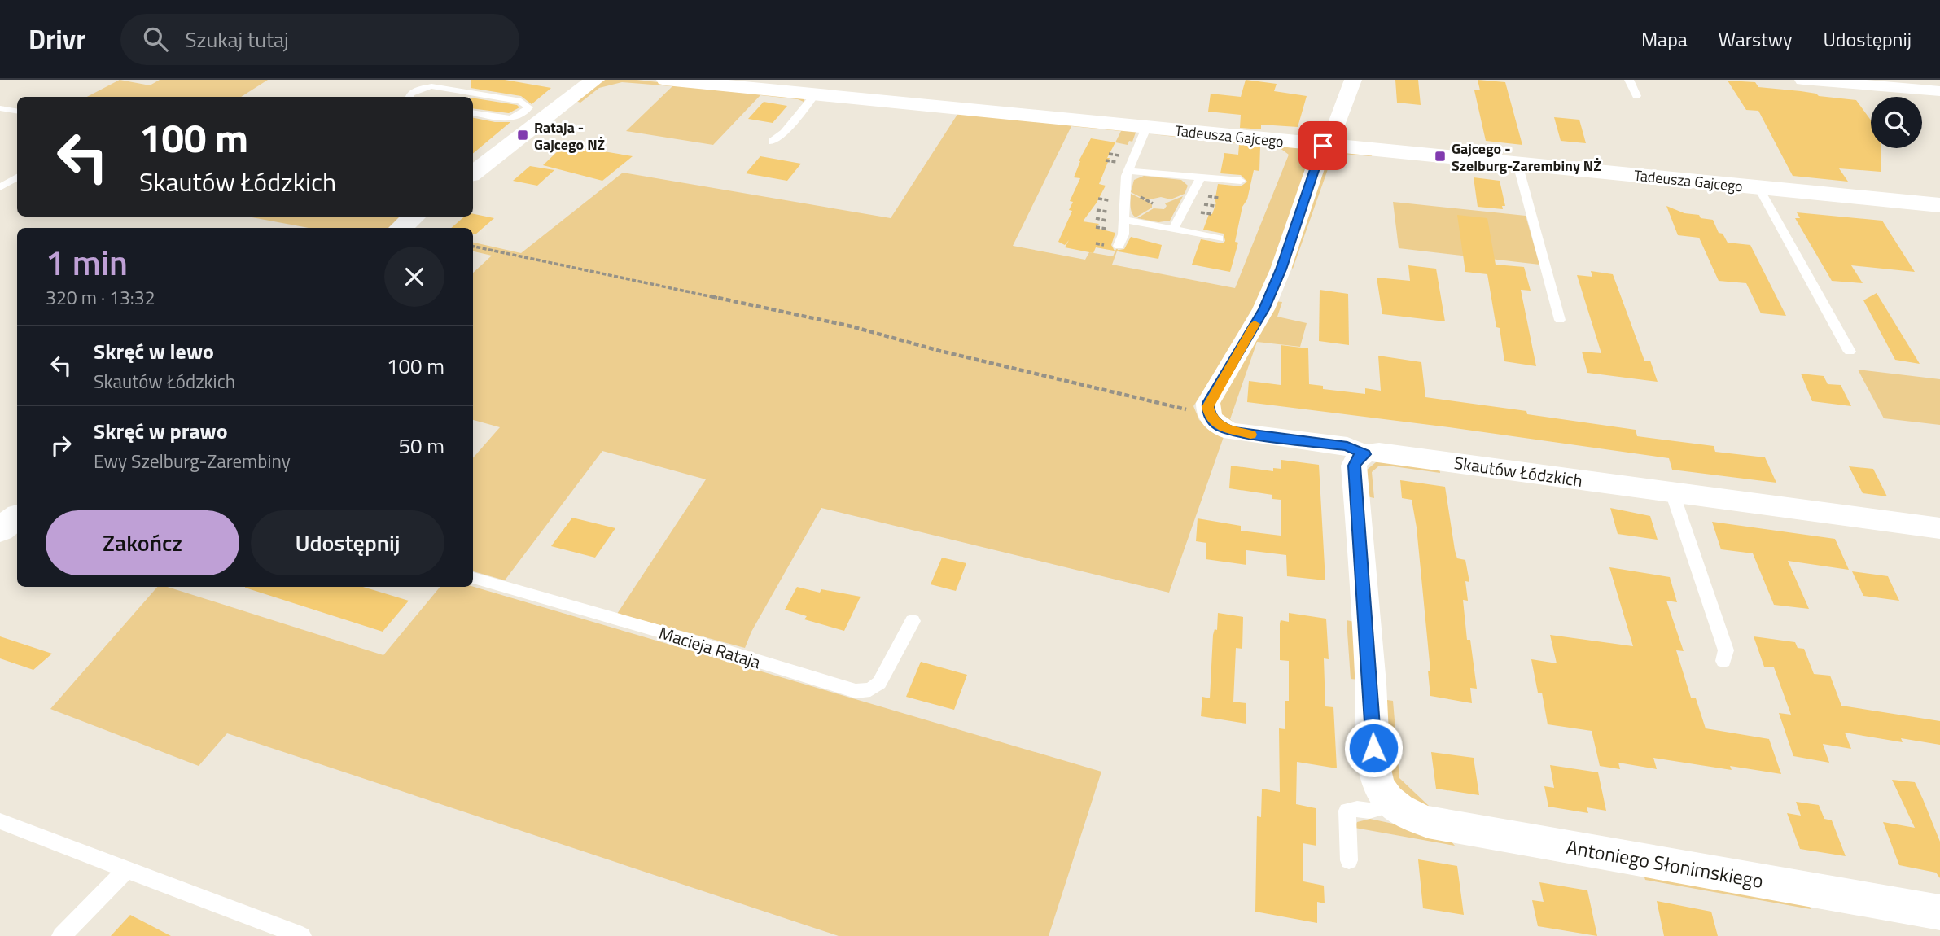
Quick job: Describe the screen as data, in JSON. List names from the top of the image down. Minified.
{"streets":{"street":["Tadeusza Gajcego","Skautów Łódzkich","Antoniego Słonimskiego"],"lane":["Macieja Rataja"]},"places":{"transit":["Rataja - Gajcego NŻ","Gajcego - Szelburg-Zarembiny NŻ"]},"page":{"header":"Drivr","search":"Szukaj tutaj","nav":["Mapa","Warstwy","Udostępnij"],"turn":["100 m","Skautów Łódzkich"],"heading":["1 min","320 m · 13:32"],"list":[{"name":"Skręć w lewo","note":"Skautów Łódzkich","value":"100 m"},{"name":"Skręć w prawo","note":"Ewy Szelburg-Zarembiny","value":"50 m"}],"buttons":["Zakończ","Udostępnij"]}}
